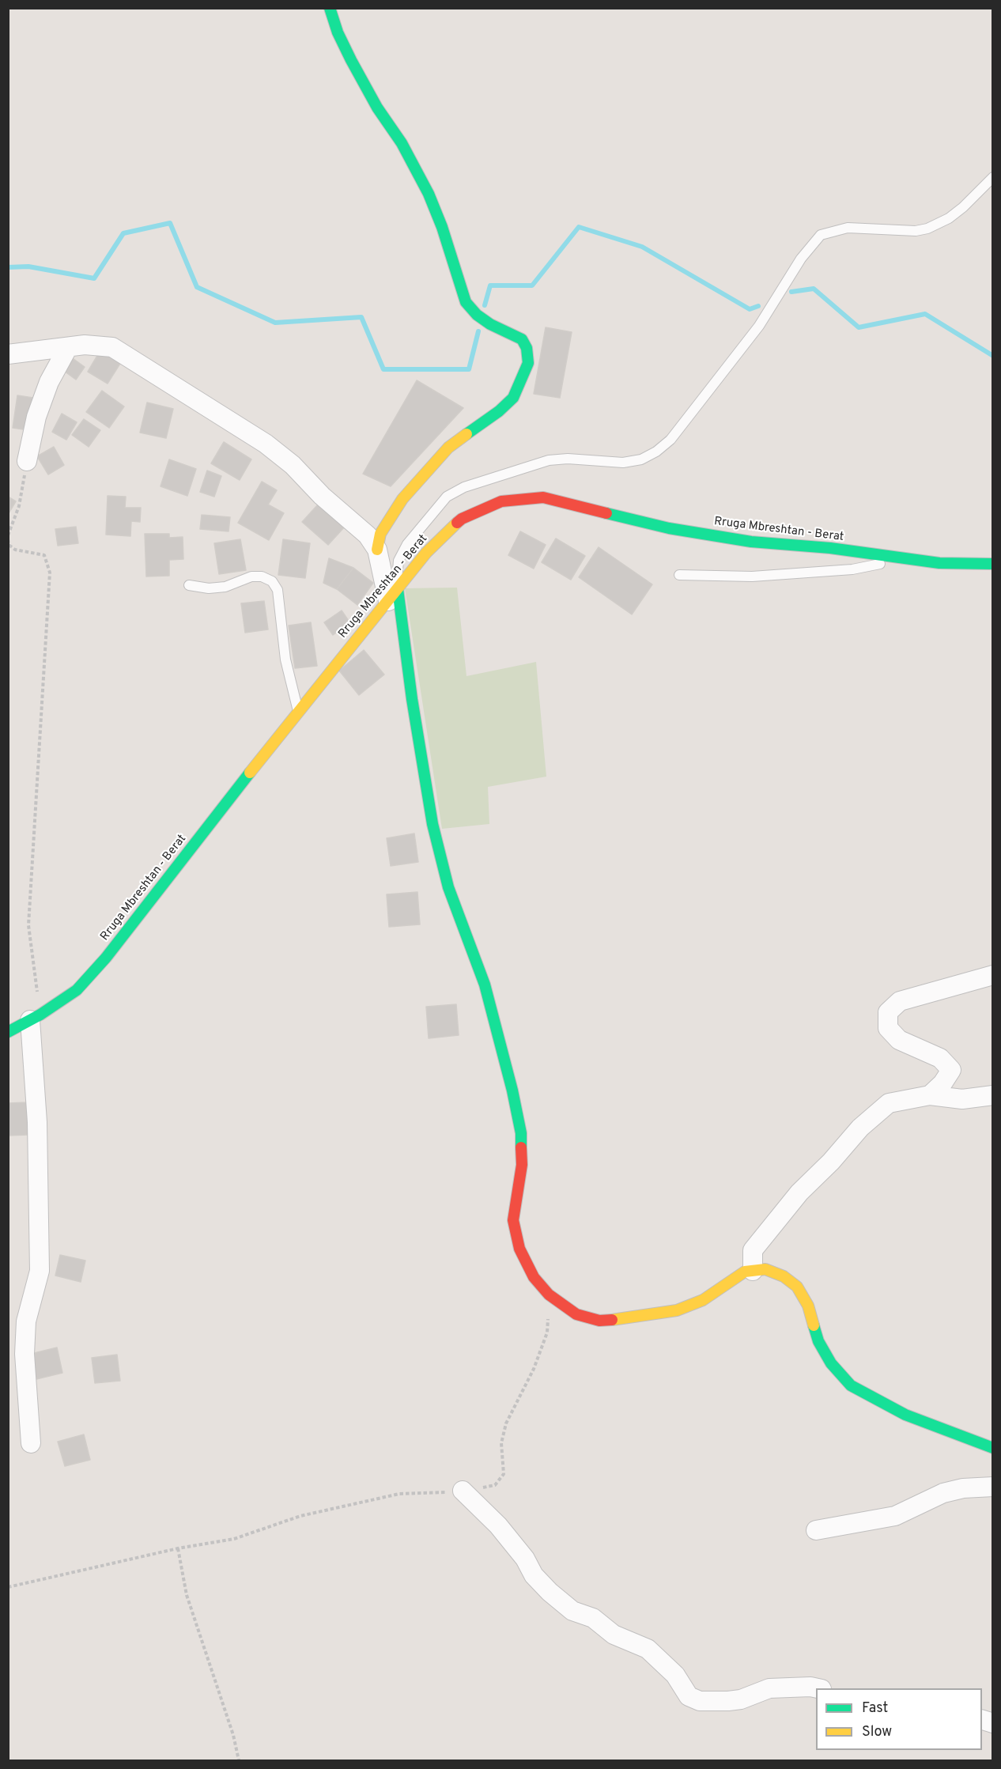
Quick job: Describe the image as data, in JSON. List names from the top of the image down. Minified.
{"streets":{"street":["Rruga Mbreshtan - Berat"]},"legend":["Fast","Slow"]}
